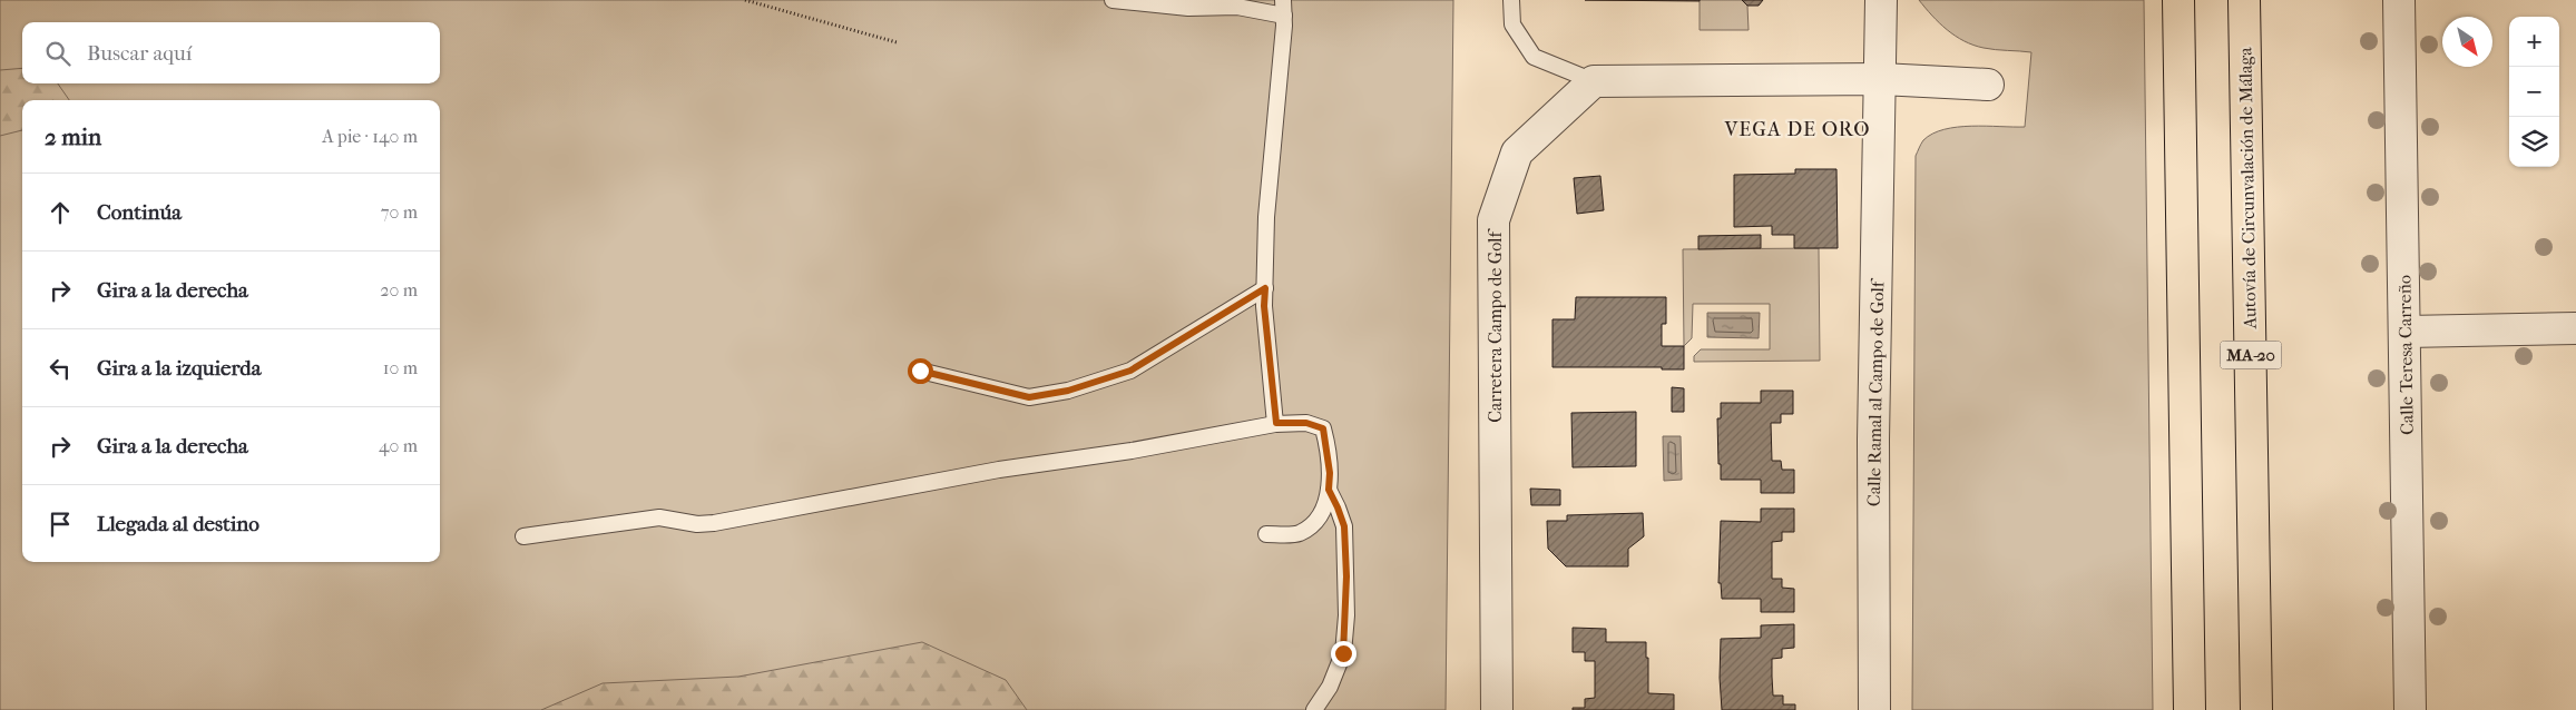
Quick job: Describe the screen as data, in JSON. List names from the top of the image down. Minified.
{"streets":{"highway":["Autovía de Circunvalación de Málaga","MA-20"],"street":["Carretera Campo de Golf","Calle Teresa Carreño","Calle Ramal al Campo de Golf"]},"districts":["VEGA DE ORO"],"north":"bottom right","page":{"map_buttons":["+","−"],"search":"Buscar aquí","heading":["2 min","A pie · 140 m"],"list":[["Continúa","70 m"],["Gira a la derecha","20 m"],["Gira a la izquierda","10 m"],["Gira a la derecha","40 m"],"Llegada al destino"]}}
